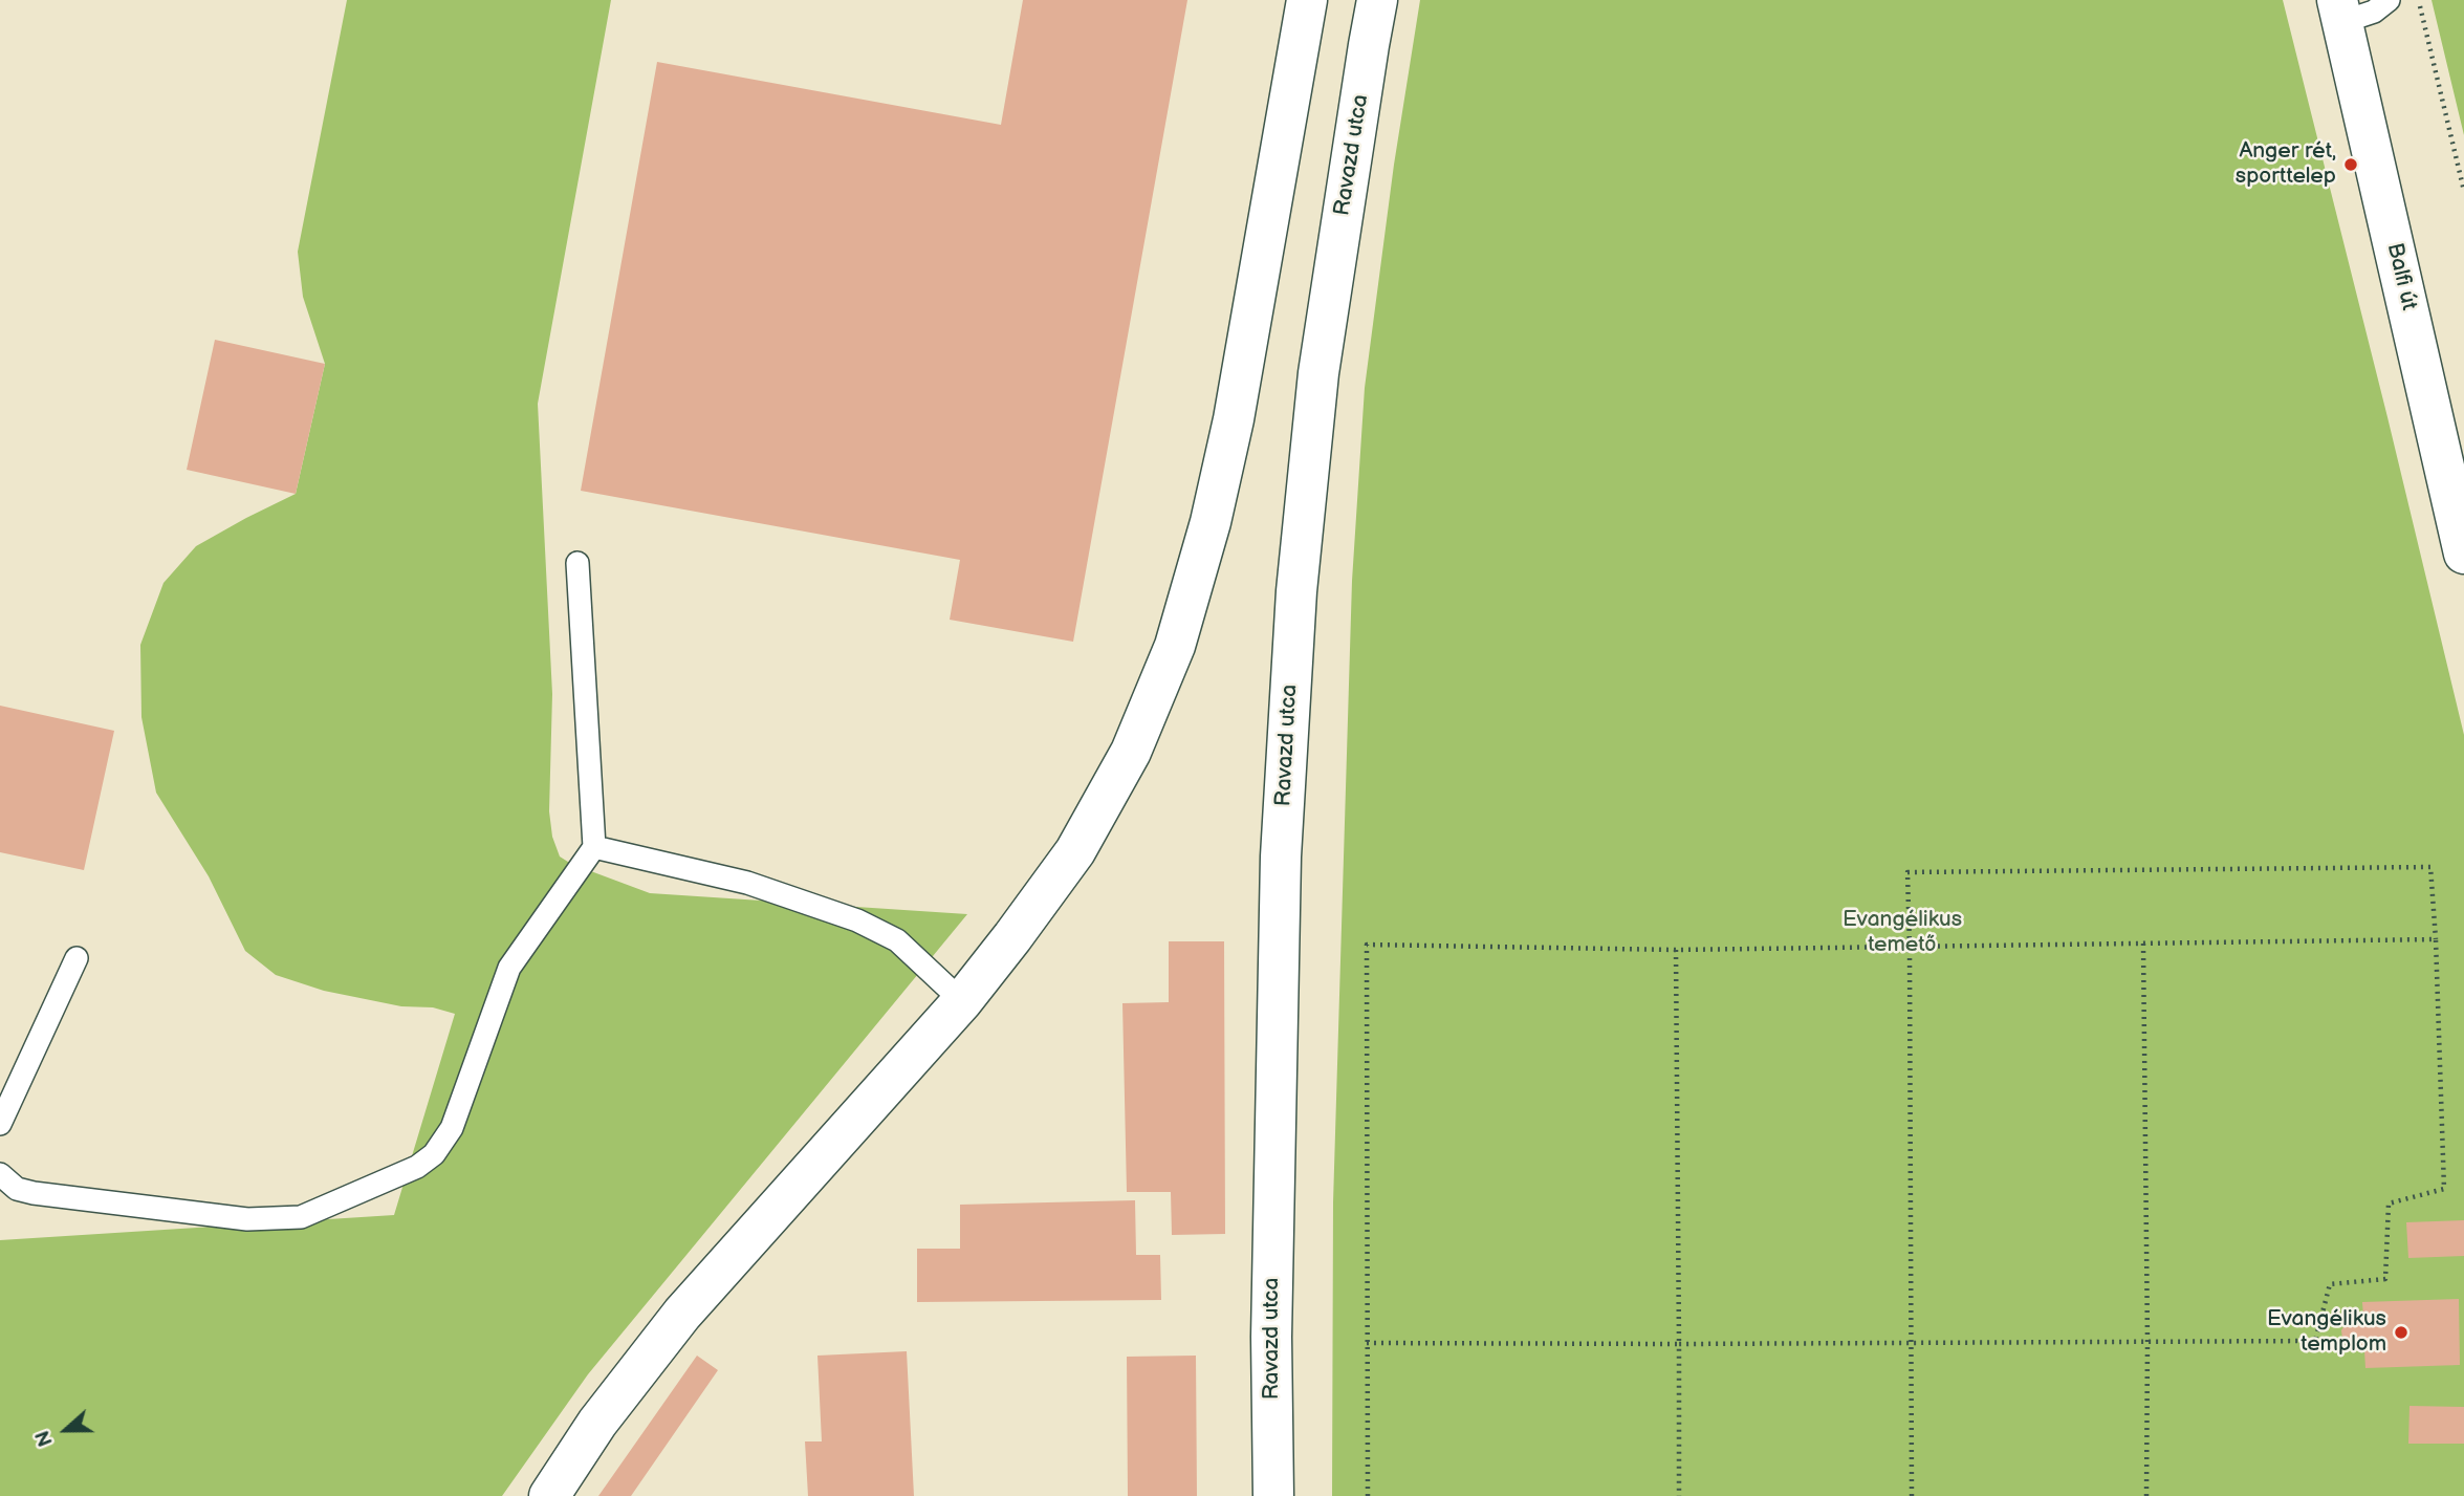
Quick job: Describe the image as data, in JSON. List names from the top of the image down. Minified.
{"streets":{"street":["Ravazd utca","Balfi út"]},"parks":["Evangélikus temető"],"places":["Anger rét, sporttelep","Evangélikus templom"],"north":"left"}
